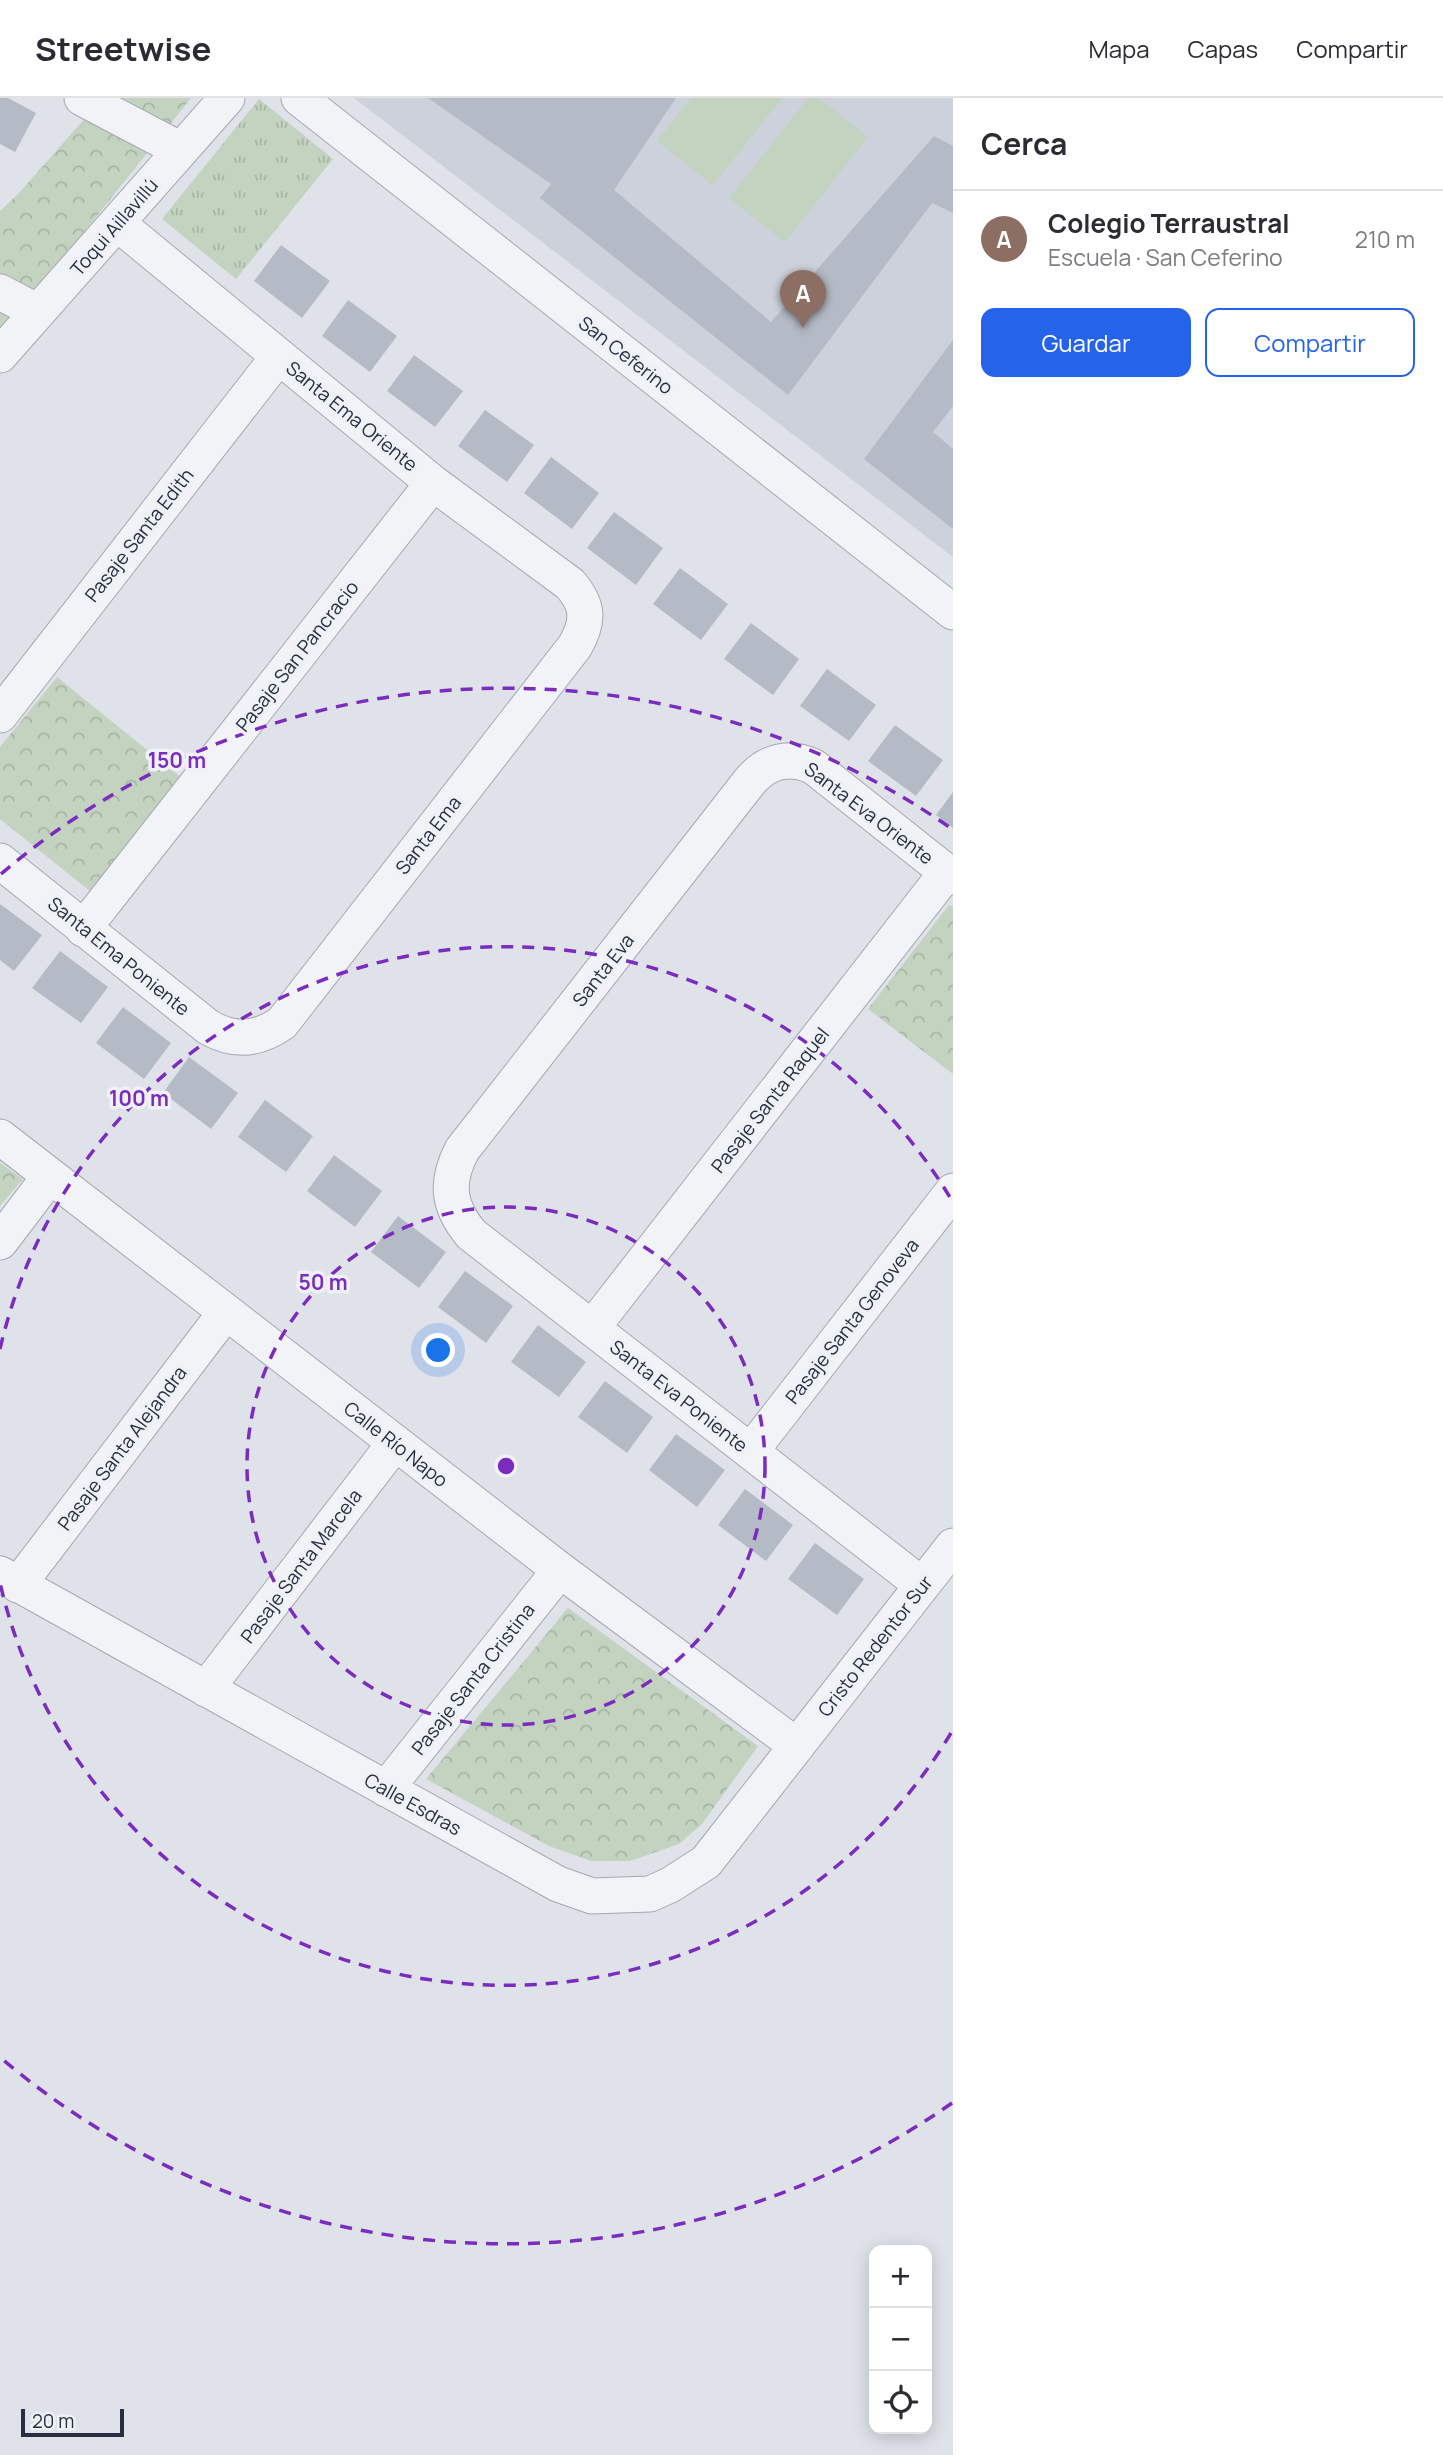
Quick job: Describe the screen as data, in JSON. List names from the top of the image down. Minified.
{"streets":{"street":["Toqui Aillavillú","San Ceferino","Santa Ema Oriente","Pasaje Santa Edith","Pasaje San Pancracio","Santa Eva Oriente","Santa Ema","Santa Ema Poniente","Santa Eva","Pasaje Santa Raquel","Pasaje Santa Genoveva","Santa Eva Poniente","Calle Río Napo","Pasaje Santa Alejandra","Pasaje Santa Marcela","Cristo Redentor Sur","Pasaje Santa Cristina","Calle Esdras"]},"crossings":[["Toqui Aillavillú","Santa Ema Oriente"],["Santa Ema Oriente","Pasaje Santa Edith"],["Santa Ema Oriente","Pasaje San Pancracio"],["Santa Ema Oriente","Santa Ema"],["Pasaje San Pancracio","Santa Ema Poniente"],["Santa Eva Oriente","Santa Eva"],["Santa Eva Oriente","Pasaje Santa Raquel"],["Santa Ema","Santa Ema Poniente"],["Santa Eva","Santa Eva Poniente"],["Pasaje Santa Raquel","Santa Eva Poniente"],["Pasaje Santa Genoveva","Santa Eva Poniente"],["Santa Eva Poniente","Cristo Redentor Sur"],["Calle Río Napo","Pasaje Santa Alejandra"],["Calle Río Napo","Pasaje Santa Marcela"],["Calle Río Napo","Cristo Redentor Sur"],["Calle Río Napo","Pasaje Santa Cristina"],["Calle Río Napo","Calle Esdras"],["Pasaje Santa Alejandra","Calle Esdras"],["Pasaje Santa Marcela","Calle Esdras"],["Cristo Redentor Sur","Calle Esdras"],["Pasaje Santa Cristina","Calle Esdras"]],"scale_bar":"20 m","page":{"header":"Streetwise","nav":["Mapa","Capas","Compartir"],"heading":"Cerca","list":[{"mark":"A","name":"Colegio Terraustral","note":"Escuela · San Ceferino","value":"210 m"}],"pins":"A","buttons":["Guardar","Compartir"],"map_buttons":["+","−"],"scale":"20 m"},"rings":["150 m","100 m","50 m"]}
